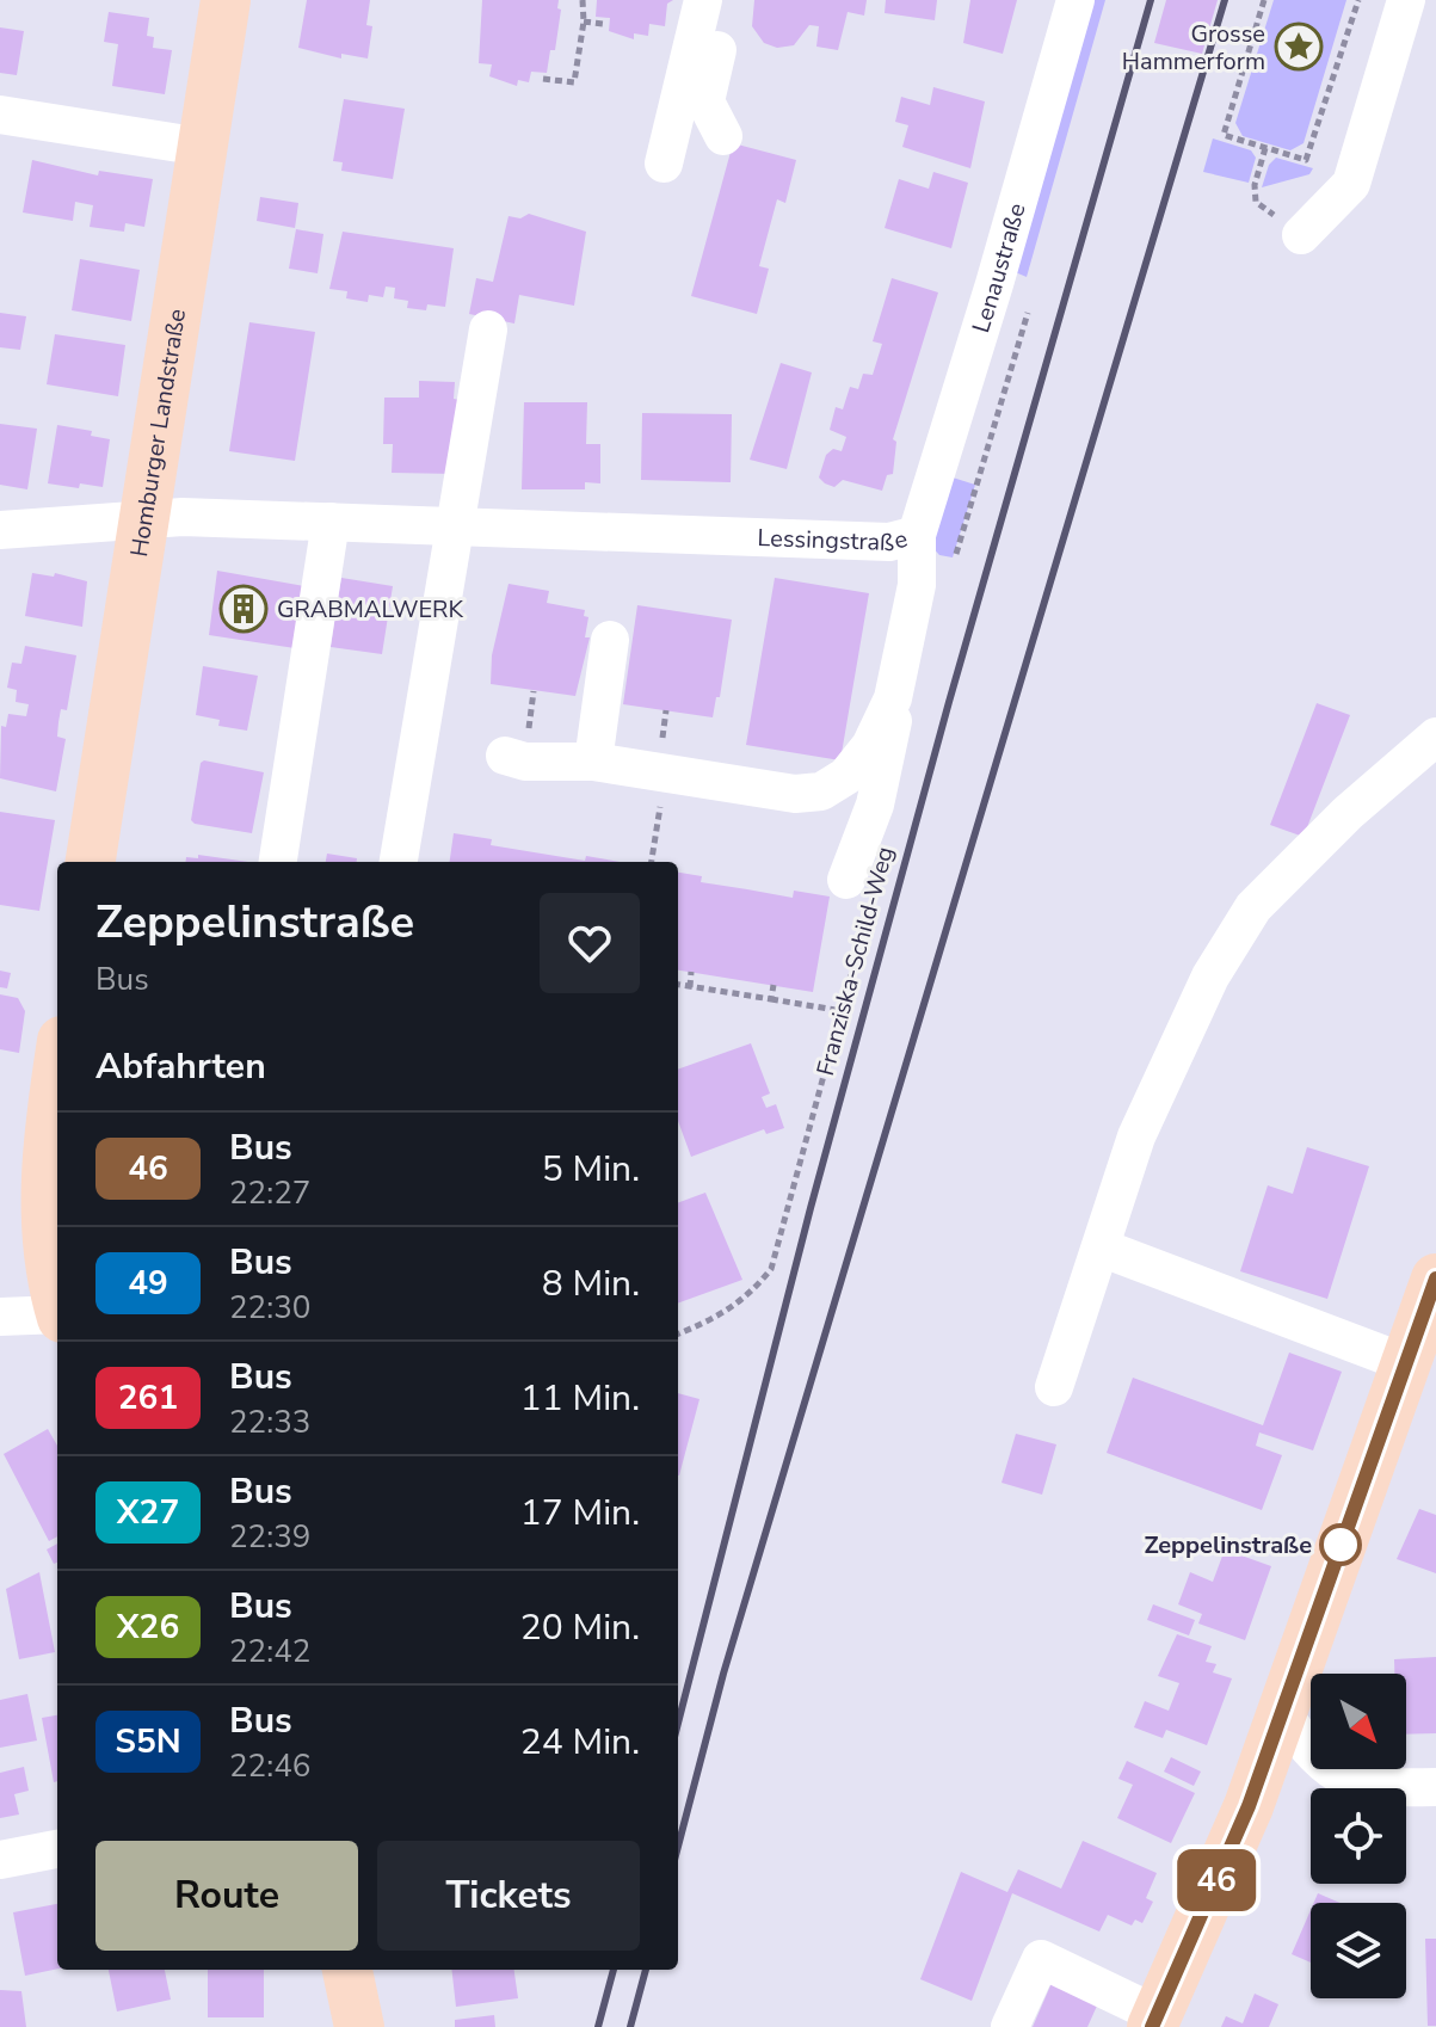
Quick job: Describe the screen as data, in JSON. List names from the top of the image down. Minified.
{"streets":{"main road":["Homburger Landstraße"],"street":["Lenaustraße","Lessingstraße"],"path":["Franziska-Schild-Weg"]},"crossings":[["Lenaustraße","Lessingstraße"],["Homburger Landstraße","Lessingstraße"]],"places":{"place":["Grosse Hammerform"],"building":["GRABMALWERK"],"other":["Zeppelinstraße"]},"lines":["bus line 46"],"north":"bottom right","page":{"on_map":"46","heading":[["Zeppelinstraße","Bus"],"Abfahrten"],"list":[{"mark":"46","name":"Bus","note":"22:27","value":"5 Min."},{"mark":"49","name":"Bus","note":"22:30","value":"8 Min."},{"mark":"261","name":"Bus","note":"22:33","value":"11 Min."},{"mark":"X27","name":"Bus","note":"22:39","value":"17 Min."},{"mark":"X26","name":"Bus","note":"22:42","value":"20 Min."},{"mark":"S5N","name":"Bus","note":"22:46","value":"24 Min."}],"buttons":["Route","Tickets"]}}
